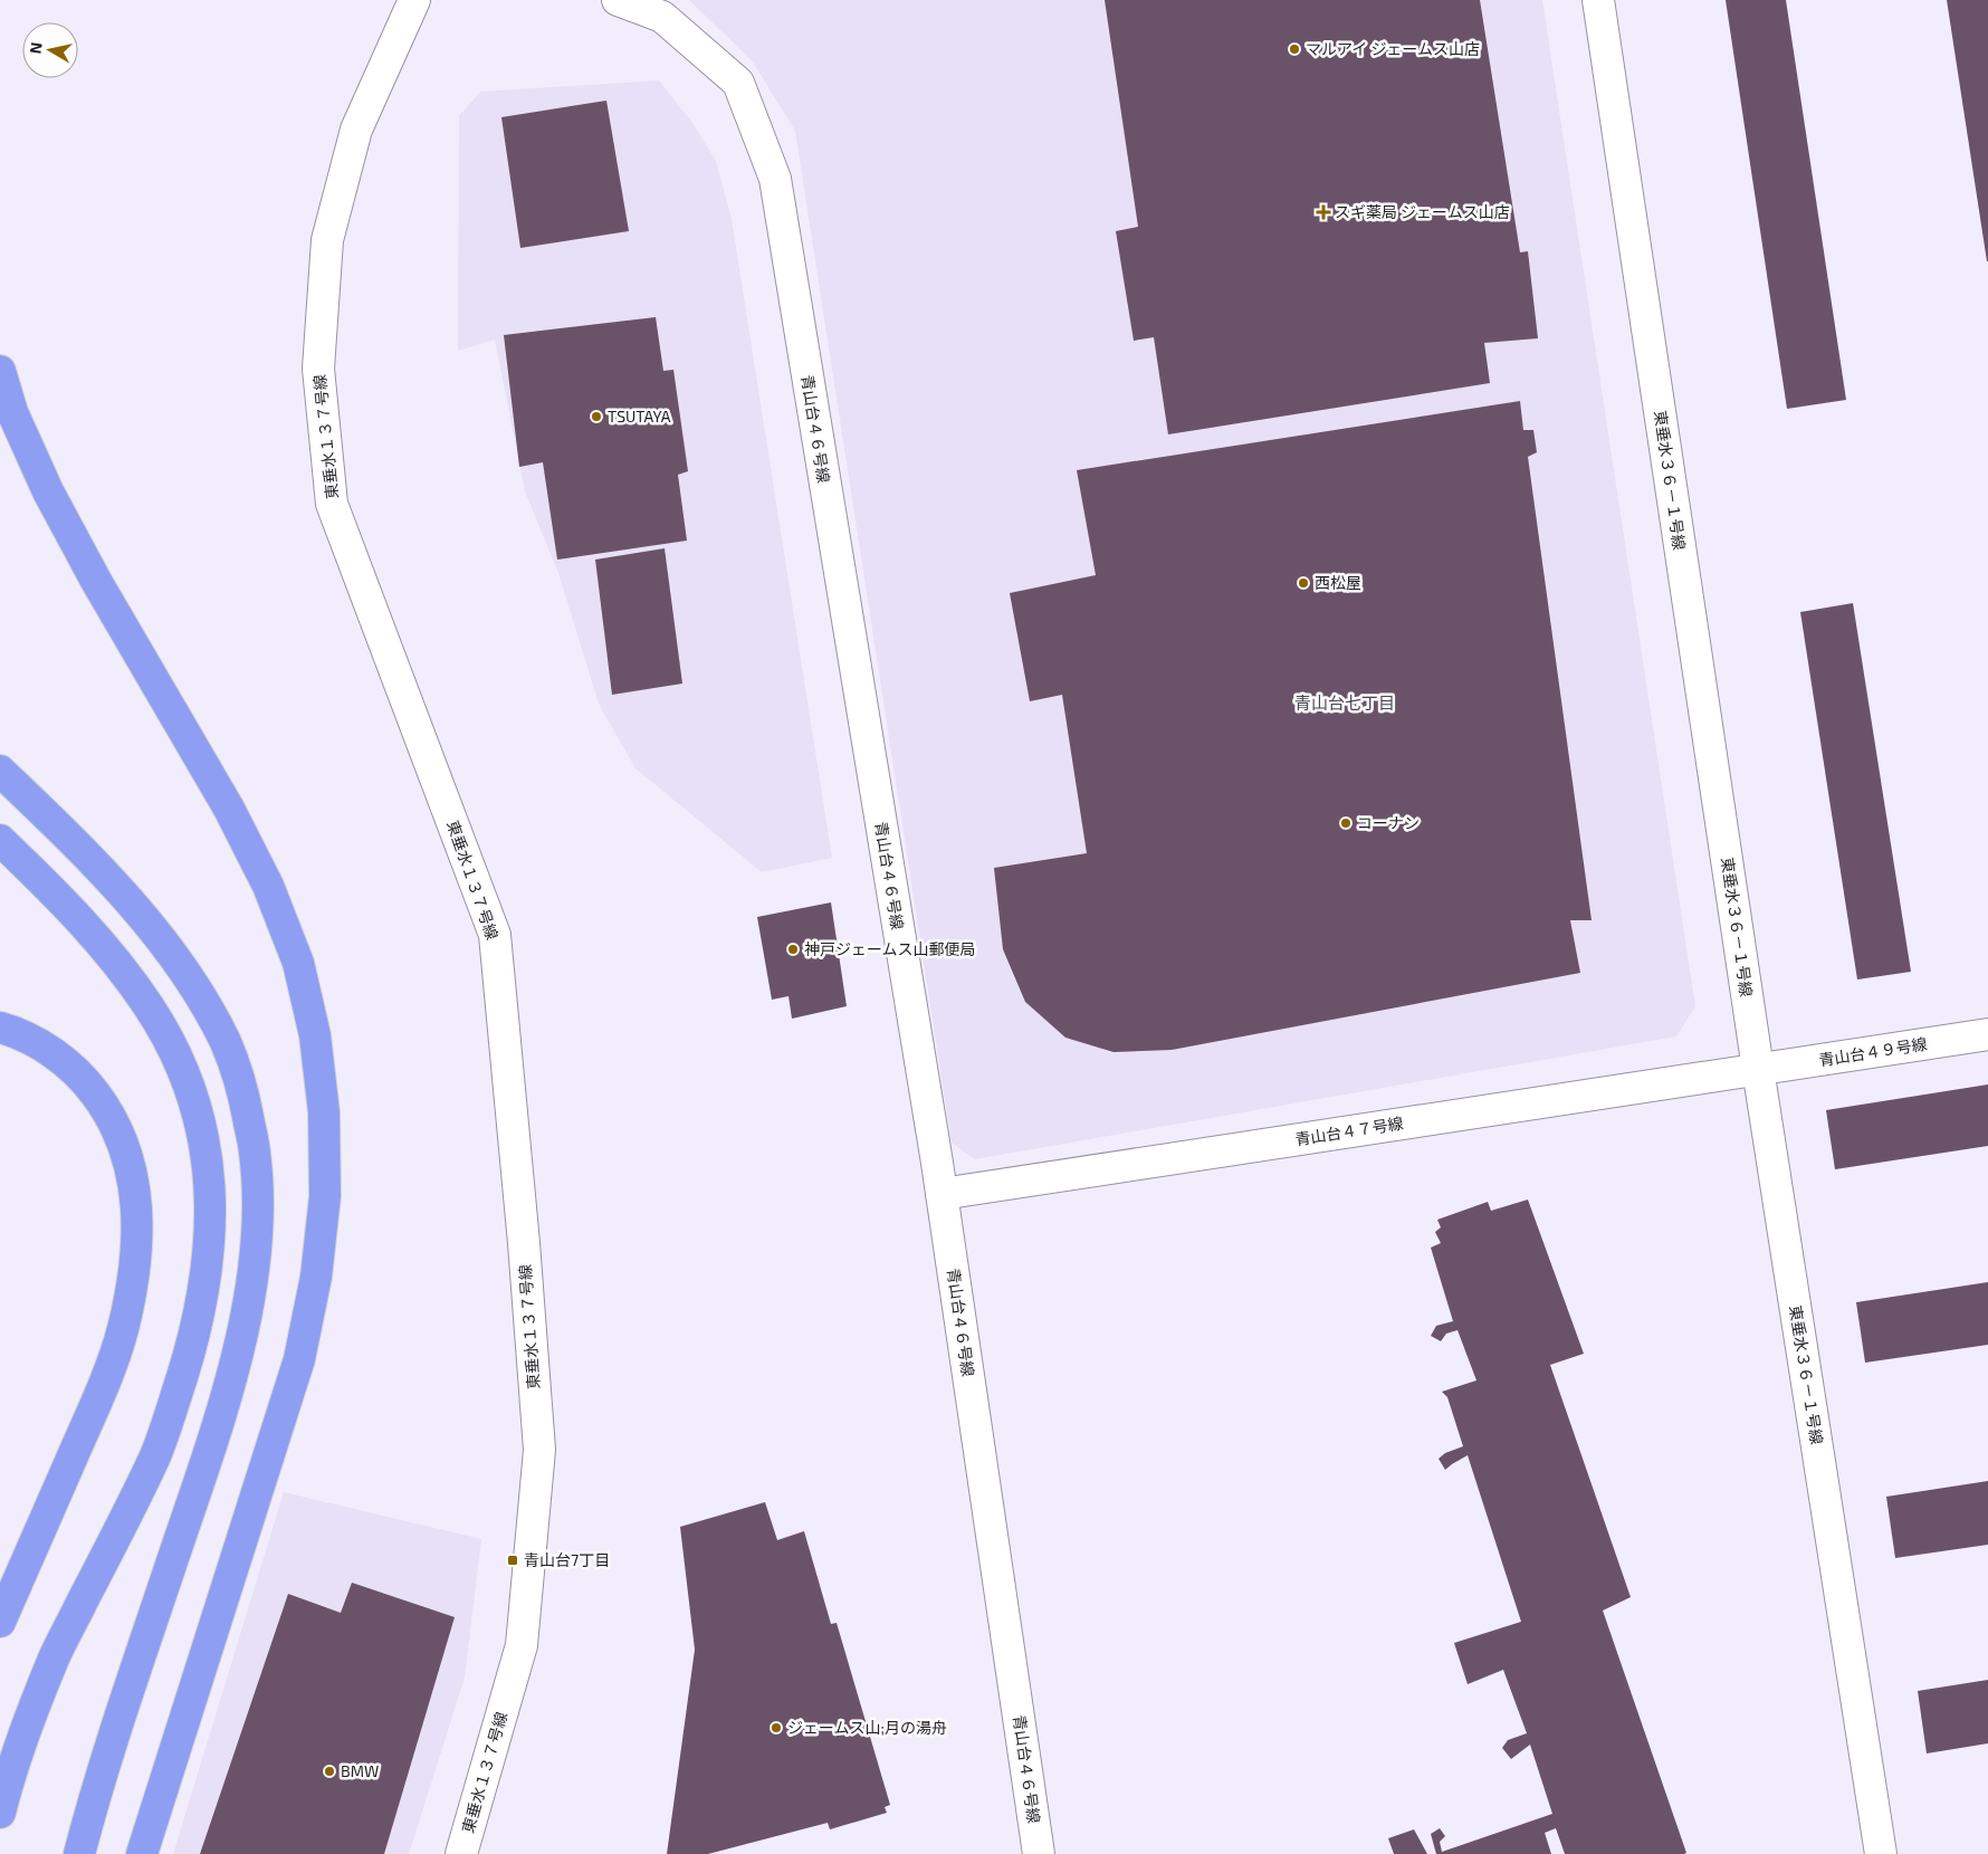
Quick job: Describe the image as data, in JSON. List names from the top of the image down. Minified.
{"streets":{"street":["青山台４６号線","東垂水１３７号線","東垂水３６－１号線","青山台４９号線","青山台４７号線"]},"crossings":[["青山台４６号線","青山台４７号線"],["東垂水３６－１号線","青山台４９号線"],["東垂水３６－１号線","青山台４７号線"],["青山台４９号線","青山台４７号線"]],"districts":["青山台七丁目"],"places":{"other":["マルアイ ジェームス山店","TSUTAYA","西松屋","コーナン","神戸ジェームス山郵便局","ジェームス山;月の湯舟","BMW"],"health":["スギ薬局 ジェームス山店"],"transit":["青山台7丁目"]},"north":"left"}
